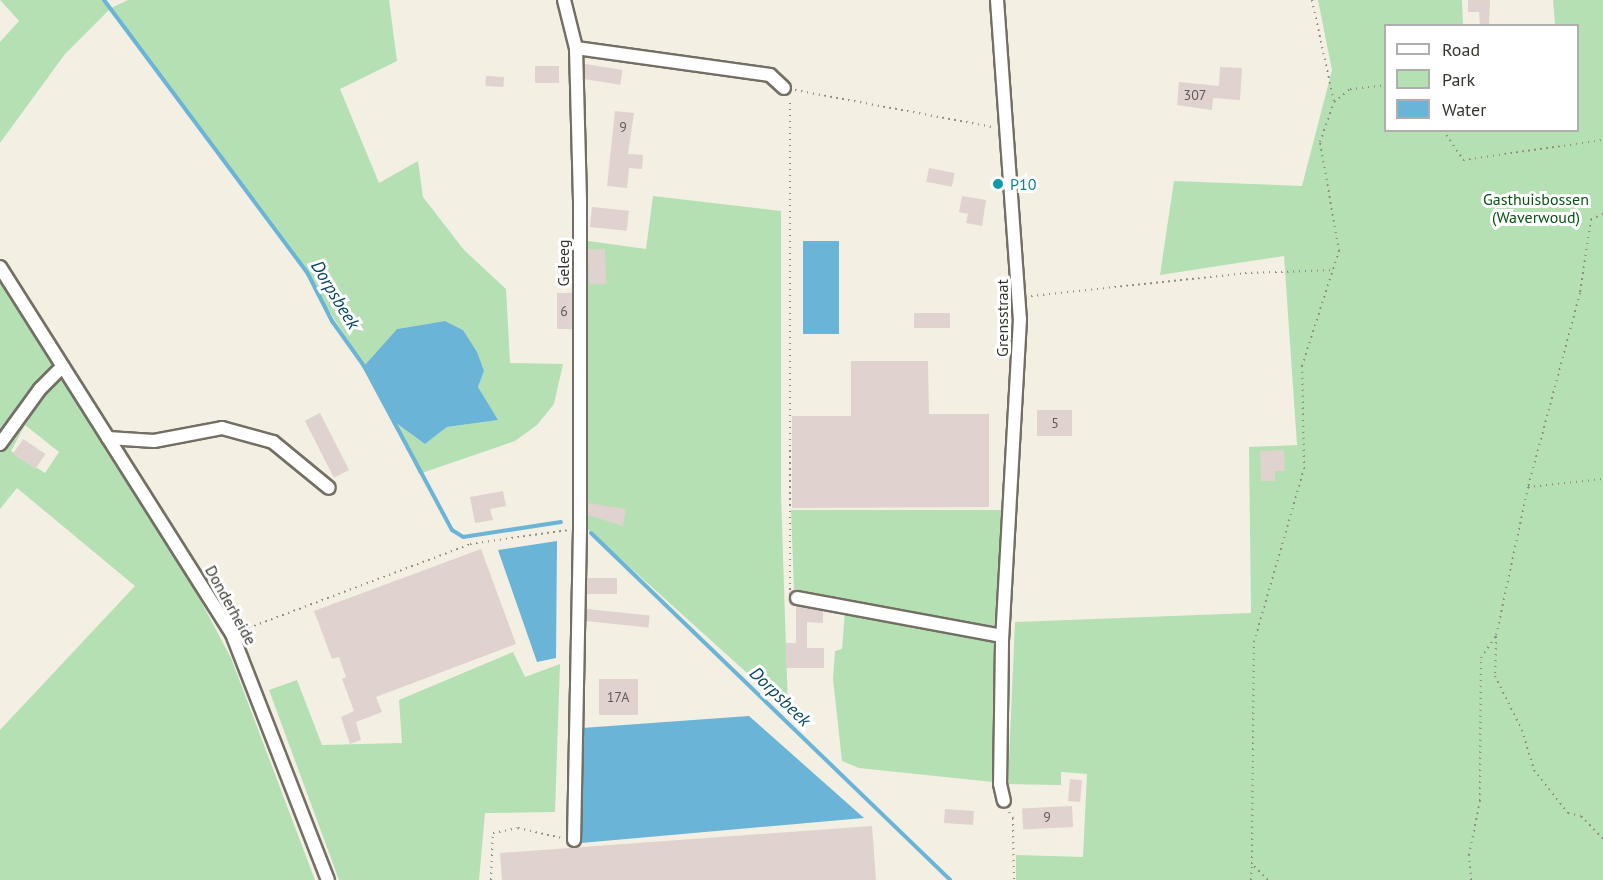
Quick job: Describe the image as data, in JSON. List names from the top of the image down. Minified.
{"streets":{"street":["Geleeg","Grensstraat","Donderheide"]},"water":["Dorpsbeek"],"parks":["Gasthuisbossen (Waverwoud)"],"places":["P10"],"house_numbers":["307","9","6","5","17A","9"],"legend":["Road","Park","Water"]}
